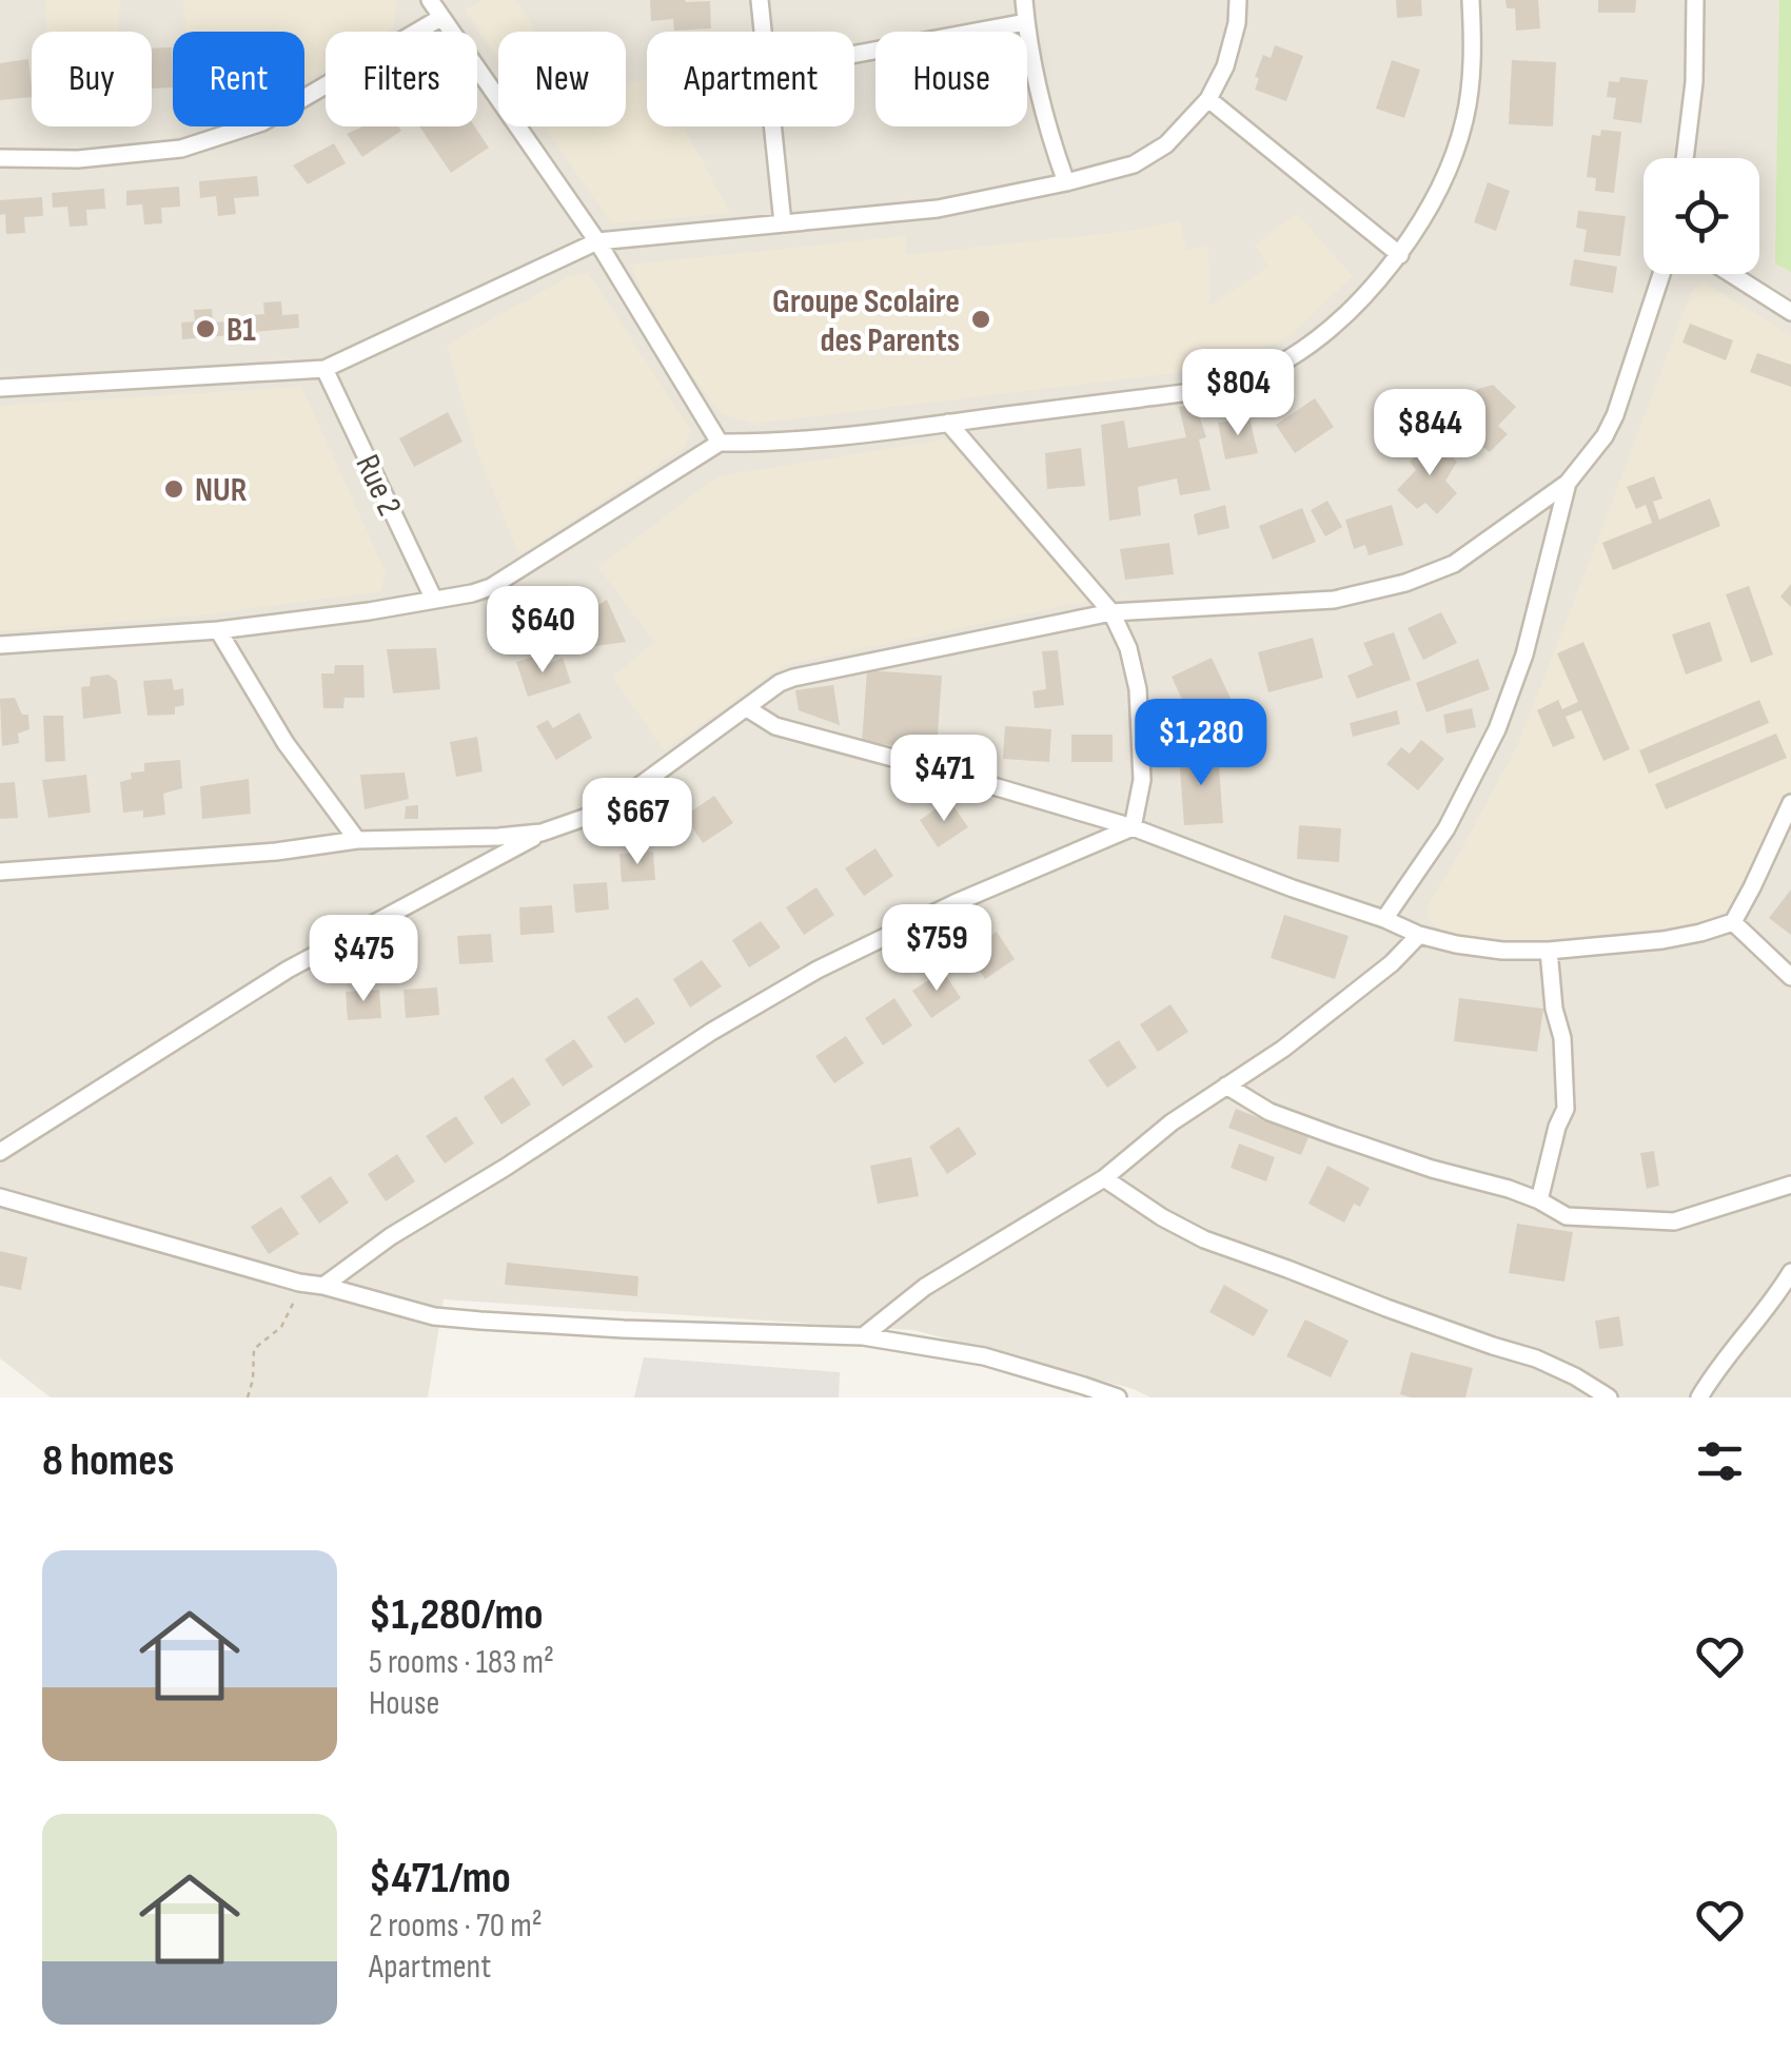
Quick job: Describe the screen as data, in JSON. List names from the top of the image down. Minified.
{"streets":{"street":["Rue 2"]},"places":["Groupe Scolaire des Parents","B1","NUR"],"page":{"chip":["Buy","Rent","Filters","New","Apartment","House"],"price":["$804","$844","$640","$1,280","$471","$667","$759","$475"],"heading":"8 homes","list":[{"name":"$1,280/mo","note":"5 rooms · 183 m² · House"},{"name":"$471/mo","note":"2 rooms · 70 m² · Apartment"}]}}
